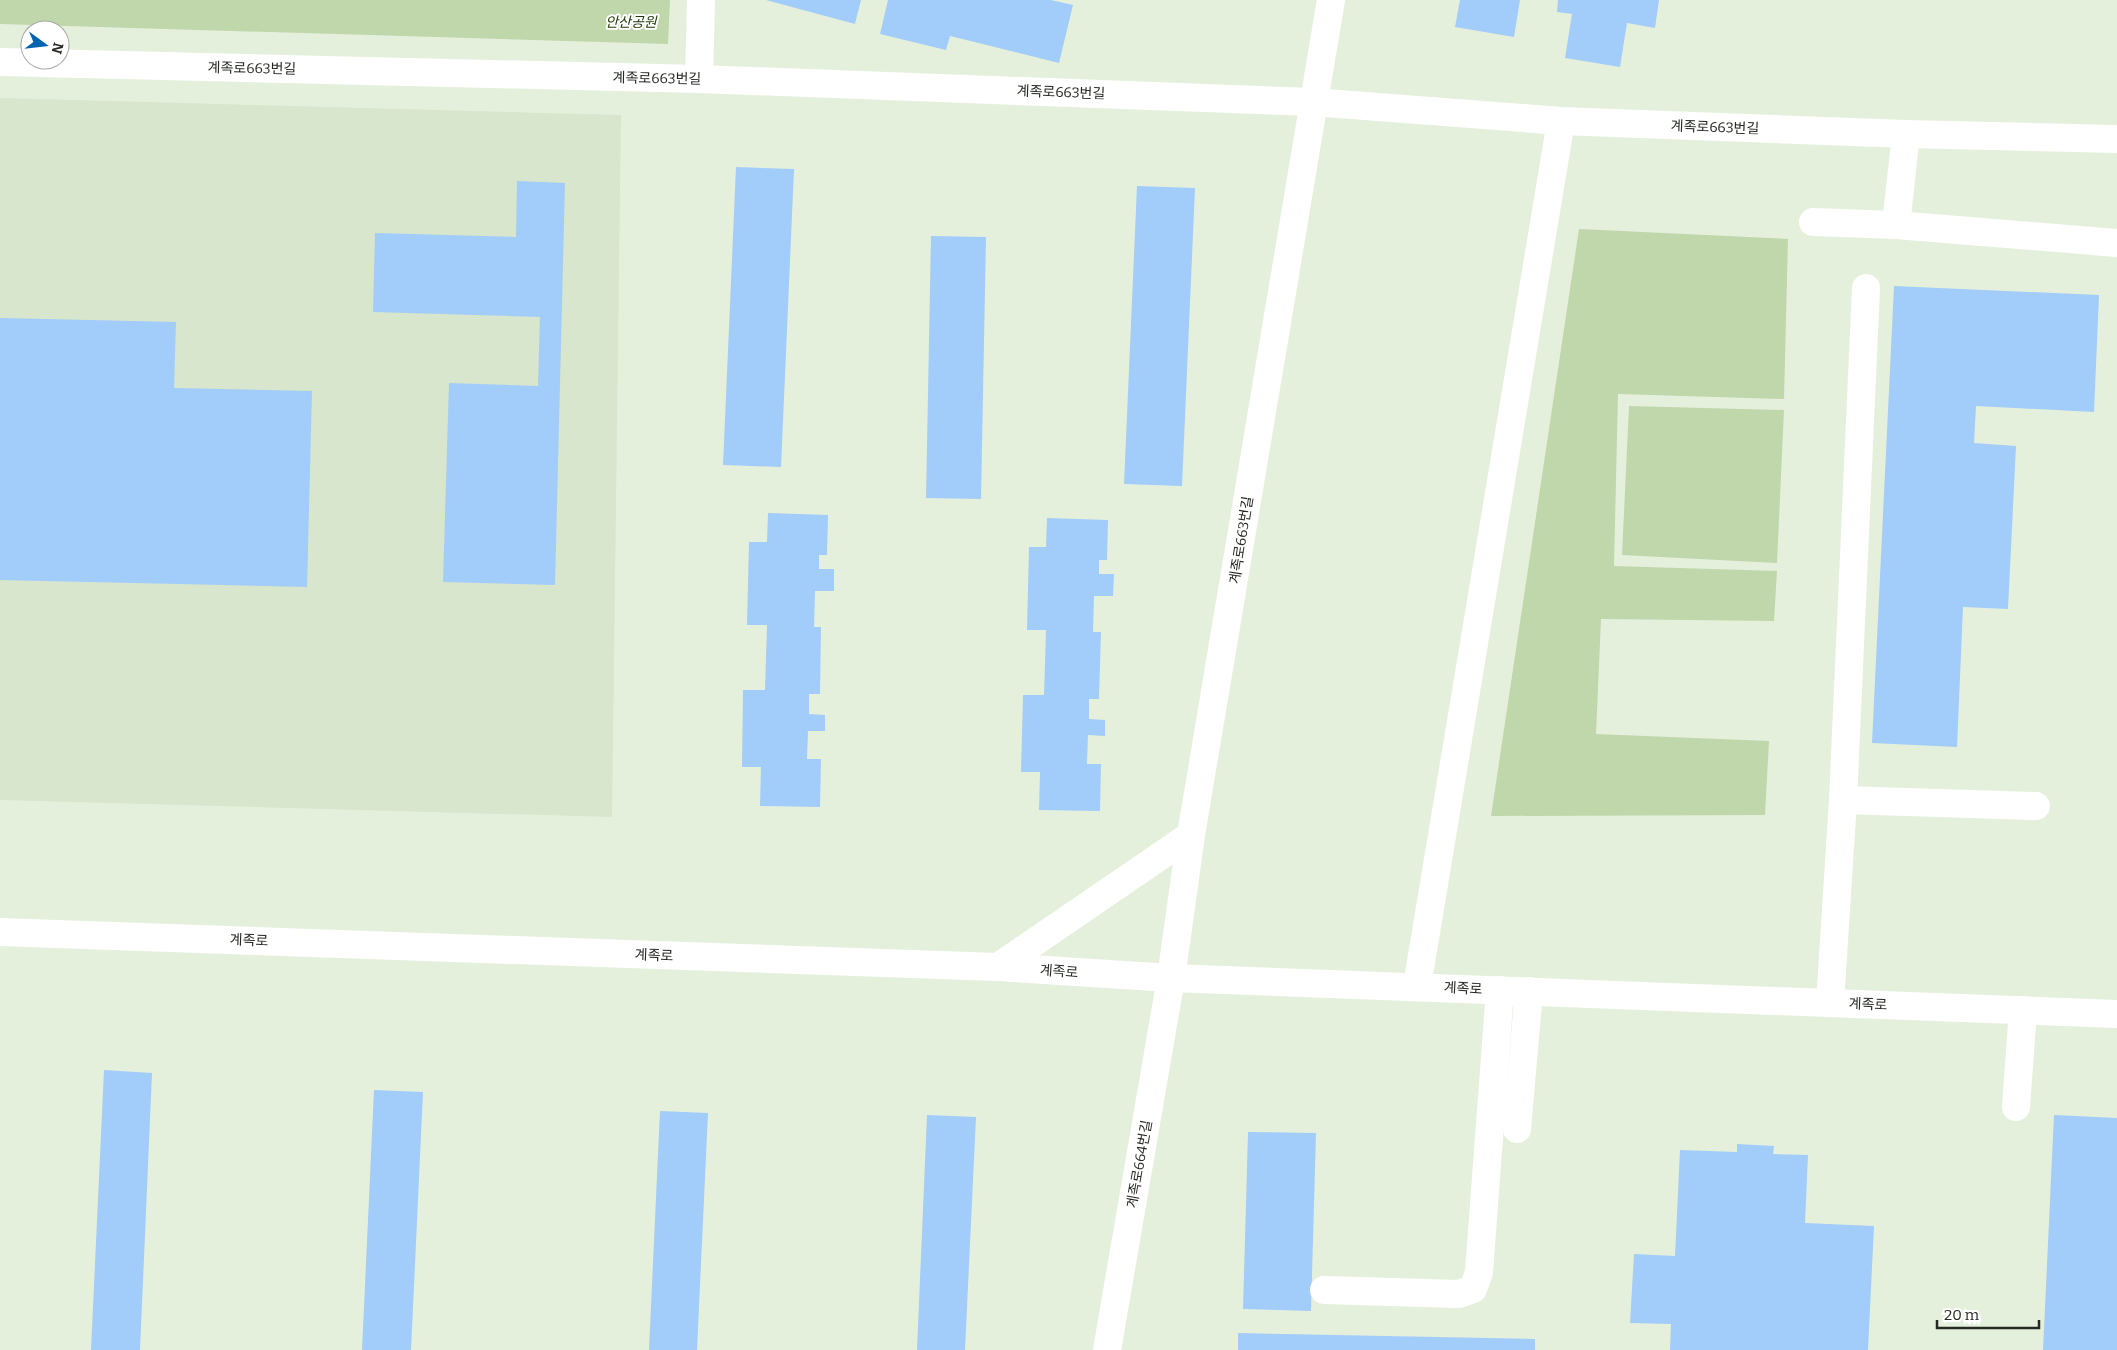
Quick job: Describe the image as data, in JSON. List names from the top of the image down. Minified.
{"streets":{"main road":["계족로663번길","계족로","계족로664번길"]},"crossings":[["계족로663번길","계족로"],["계족로663번길","계족로664번길"],["계족로","계족로664번길"]],"parks":["안산공원"],"scale_bar":"20 m","north":"right"}
